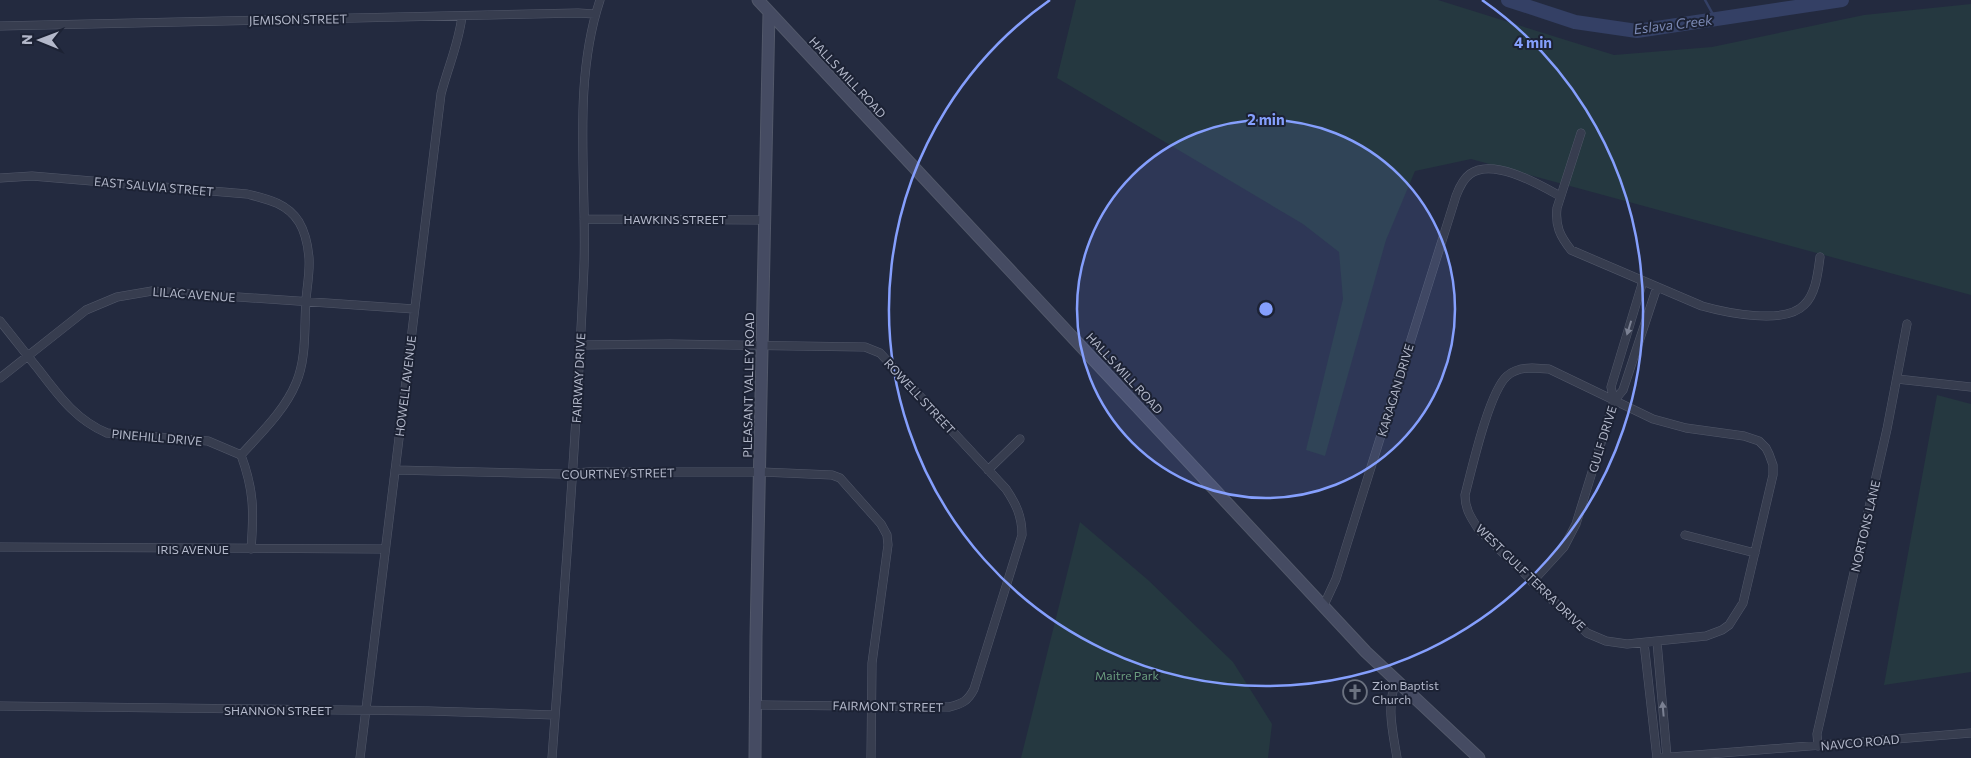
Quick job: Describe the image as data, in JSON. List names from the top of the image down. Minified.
{"streets":{"street":["JEMISON STREET","HALLS MILL ROAD","EAST SALVIA STREET","HAWKINS STREET","LILAC AVENUE","FAIRWAY DRIVE","PLEASANT VALLEY ROAD","HOWELL AVENUE","KARAGAN DRIVE","ROWELL STREET","PINEHILL DRIVE","GULF DRIVE","COURTNEY STREET","NORTONS LANE","IRIS AVENUE","WEST GULF TERRA DRIVE","FAIRMONT STREET","SHANNON STREET","NAVCO ROAD"]},"crossings":[["JEMISON STREET","FAIRWAY DRIVE"],["JEMISON STREET","HOWELL AVENUE"],["HALLS MILL ROAD","PLEASANT VALLEY ROAD"],["HALLS MILL ROAD","KARAGAN DRIVE"],["EAST SALVIA STREET","LILAC AVENUE"],["HAWKINS STREET","FAIRWAY DRIVE"],["HAWKINS STREET","PLEASANT VALLEY ROAD"],["LILAC AVENUE","HOWELL AVENUE"],["LILAC AVENUE","PINEHILL DRIVE"],["FAIRWAY DRIVE","ROWELL STREET"],["FAIRWAY DRIVE","COURTNEY STREET"],["FAIRWAY DRIVE","SHANNON STREET"],["PLEASANT VALLEY ROAD","ROWELL STREET"],["PLEASANT VALLEY ROAD","COURTNEY STREET"],["PLEASANT VALLEY ROAD","FAIRMONT STREET"],["HOWELL AVENUE","COURTNEY STREET"],["HOWELL AVENUE","IRIS AVENUE"],["HOWELL AVENUE","SHANNON STREET"],["ROWELL STREET","FAIRMONT STREET"],["GULF DRIVE","WEST GULF TERRA DRIVE"],["COURTNEY STREET","FAIRMONT STREET"],["NORTONS LANE","NAVCO ROAD"]],"water":["Eslava Creek"],"parks":["Maitre Park"],"places":{"church":["Zion Baptist Church"]},"north":"left","rings":["4 min","2 min"]}
